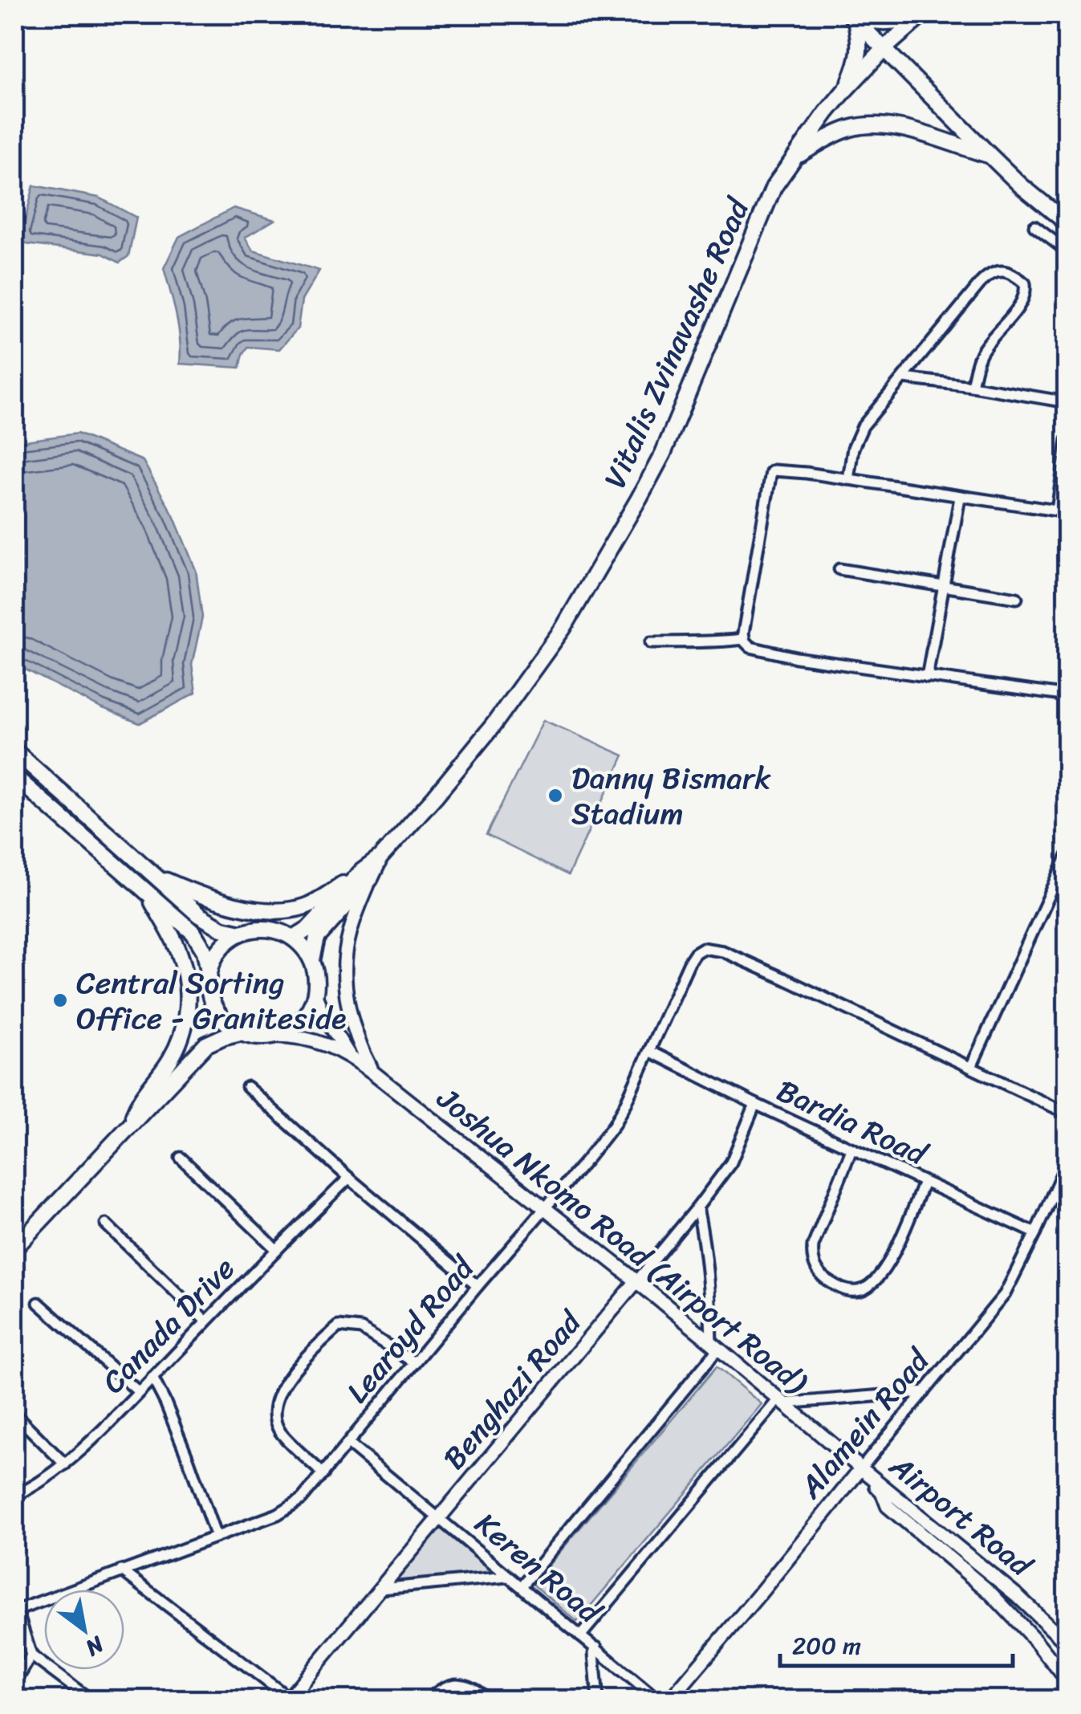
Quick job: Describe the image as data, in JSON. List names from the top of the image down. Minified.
{"streets":{"main road":["Vitalis Zvinavashe Road"],"street":["Bardia Road","Joshua Nkomo Road (Airport Road)","Canada Drive","Learoyd Road","Benghazi Road","Alamein Road","Airport Road","Keren Road"]},"crossings":[["Bardia Road","Learoyd Road"],["Bardia Road","Benghazi Road"],["Bardia Road","Alamein Road"],["Joshua Nkomo Road (Airport Road)","Learoyd Road"],["Joshua Nkomo Road (Airport Road)","Benghazi Road"],["Joshua Nkomo Road (Airport Road)","Alamein Road"],["Joshua Nkomo Road (Airport Road)","Airport Road"],["Learoyd Road","Keren Road"],["Benghazi Road","Keren Road"],["Alamein Road","Airport Road"]],"places":["Danny Bismark Stadium","Central Sorting Office - Graniteside"],"scale_bar":"200 m","north":"bottom right"}
